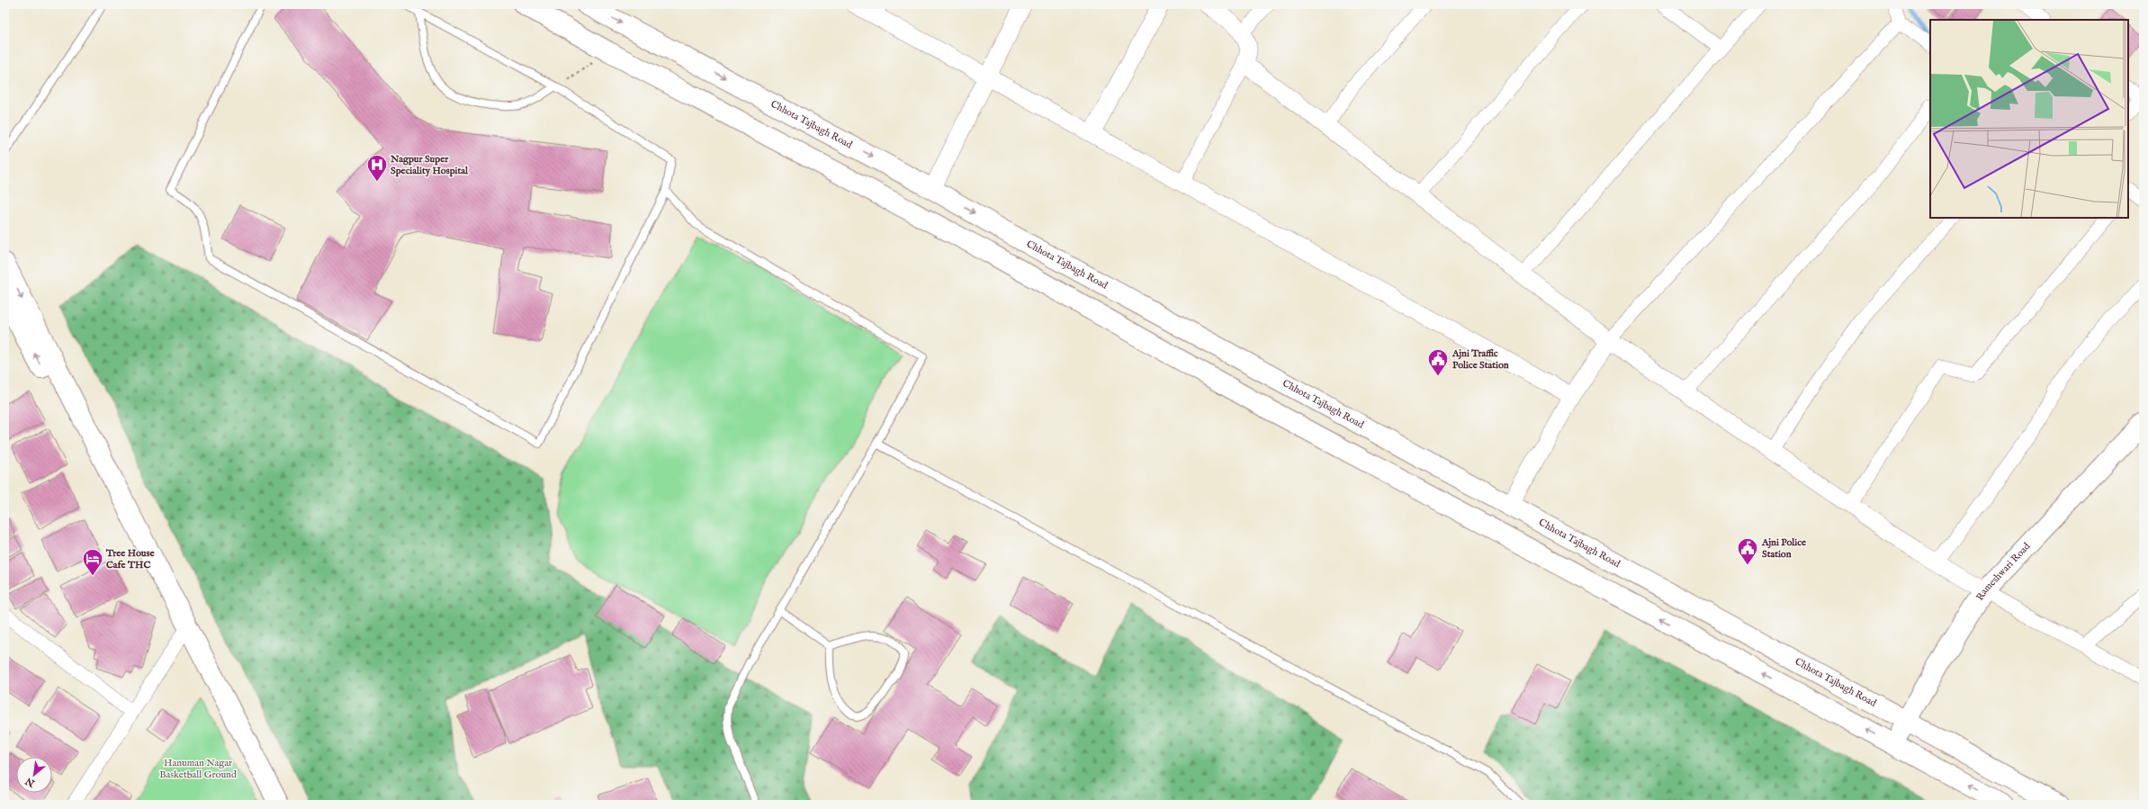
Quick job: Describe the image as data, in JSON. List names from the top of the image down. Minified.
{"streets":{"main road":["Chhota Tajbagh Road","Rameshwari Road"]},"crossings":[["Chhota Tajbagh Road","Rameshwari Road"]],"parks":["Hanuman Nagar Basketball Ground"],"places":{"hospital":["Nagpur Super Speciality Hospital"],"public building":["Ajni Traffic Police Station","Ajni Police Station"],"hotel":["Tree House Cafe THC"]},"north":"bottom left"}
